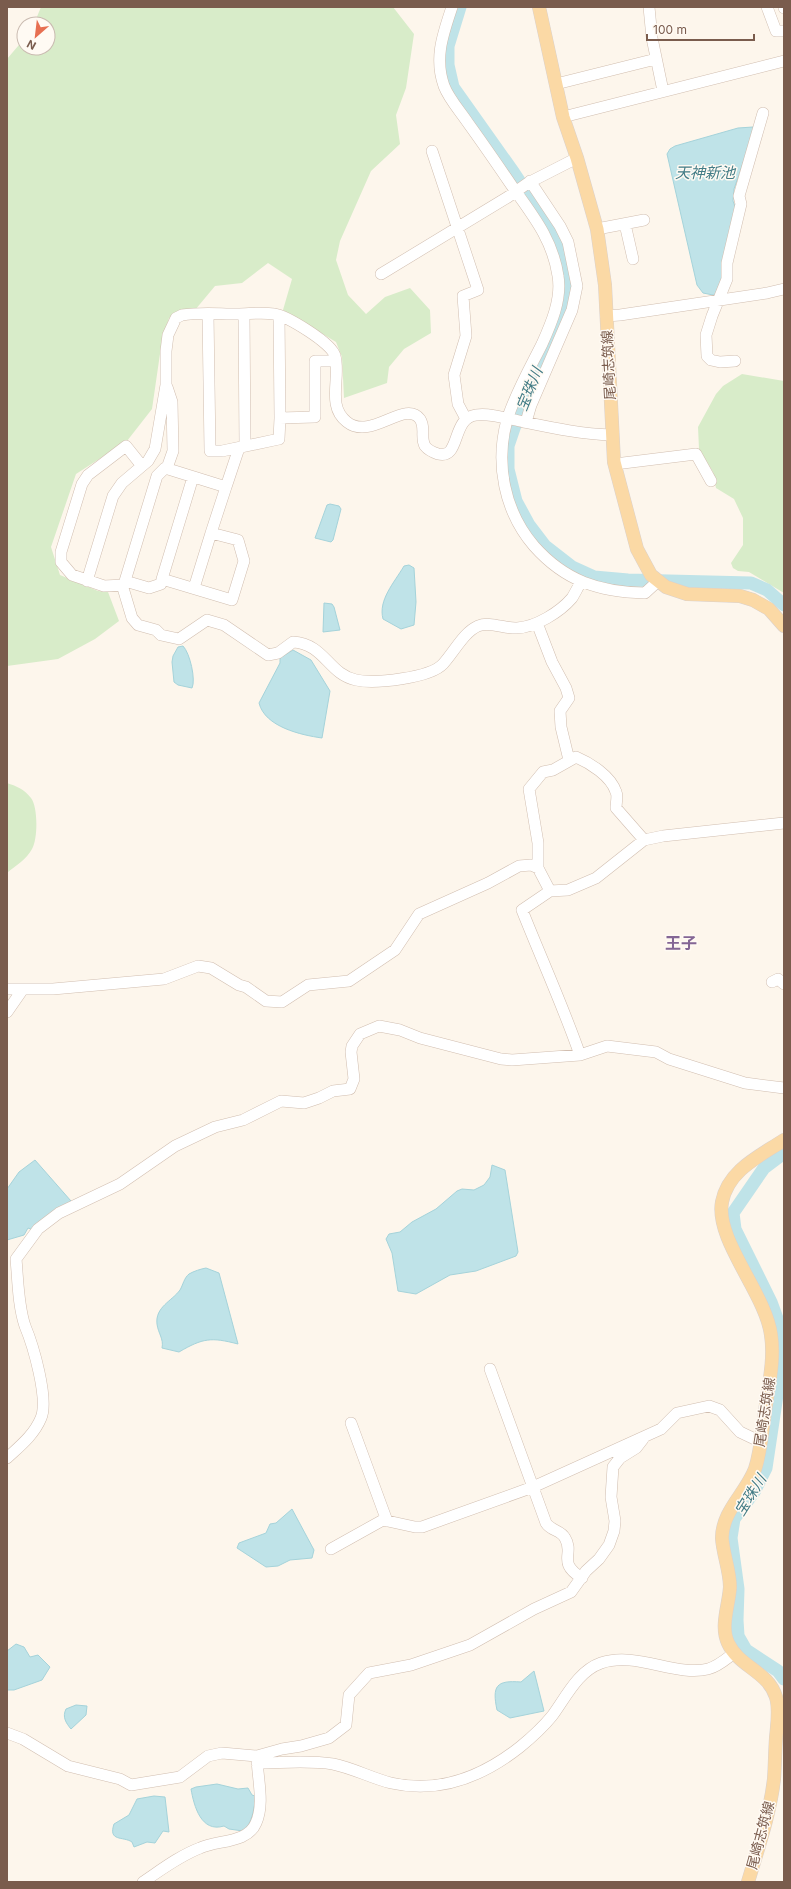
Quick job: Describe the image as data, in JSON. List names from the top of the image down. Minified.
{"streets":{"main road":["尾崎志筑線"]},"districts":["王子"],"water":["天神新池","宝珠川"],"scale_bar":"100 m","north":"bottom left"}
